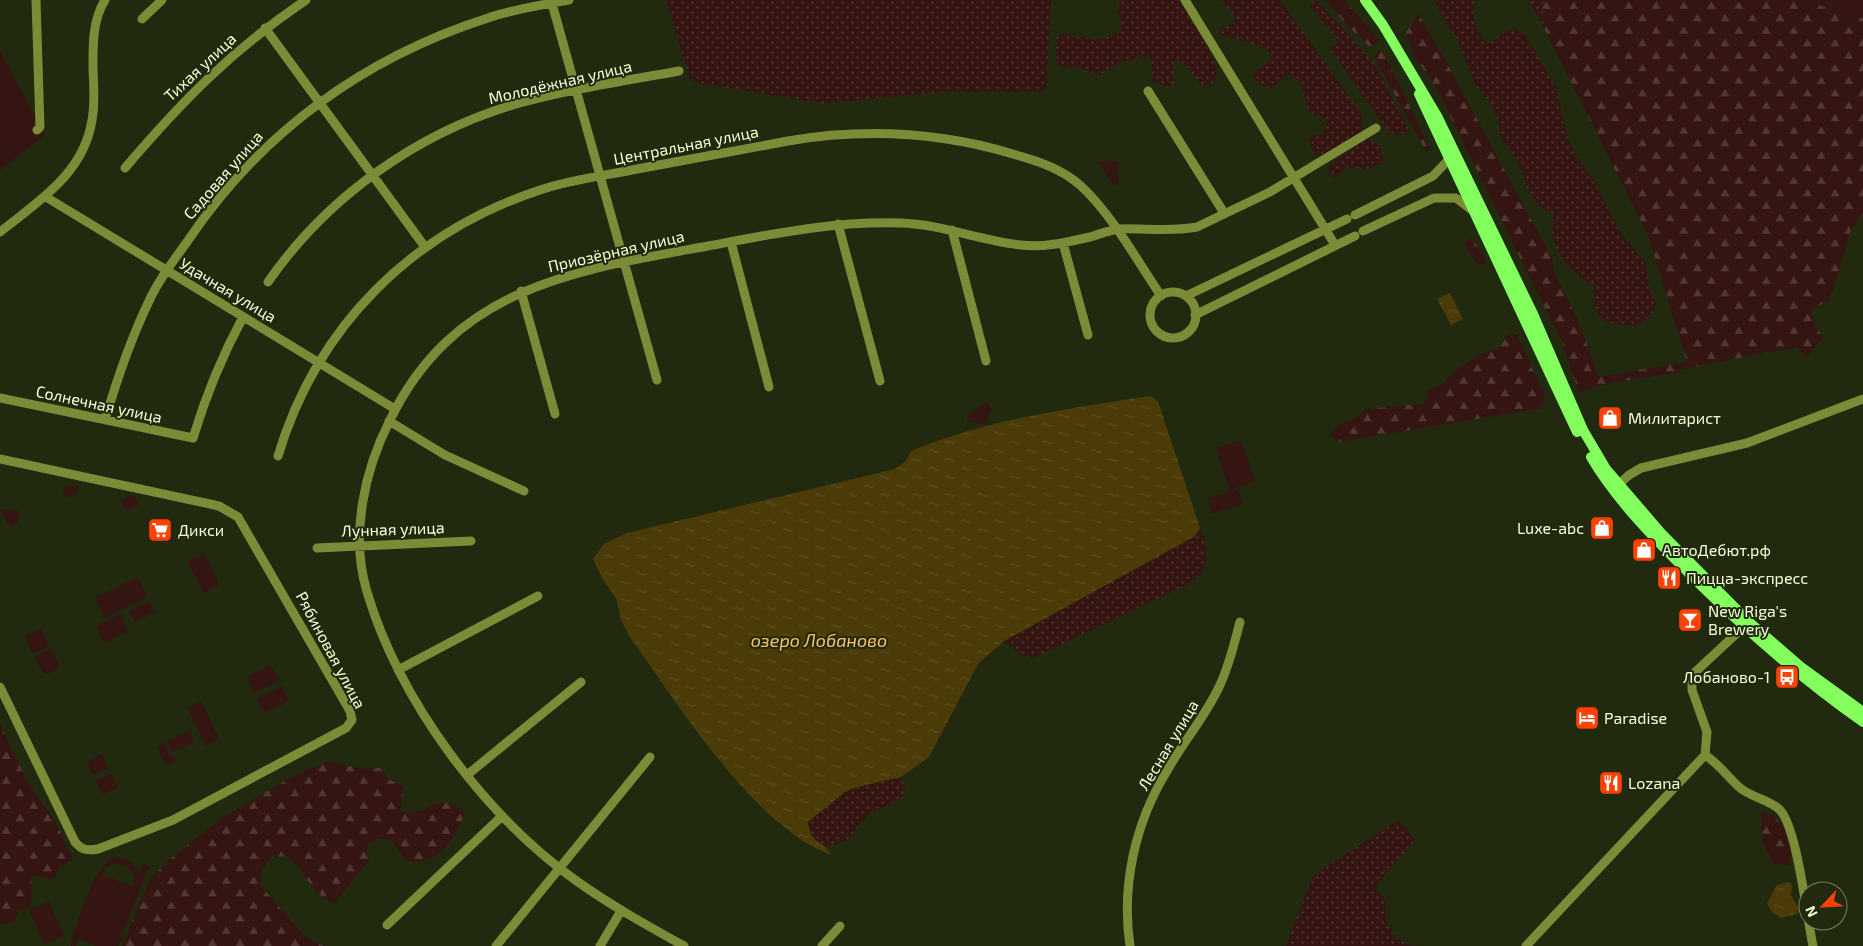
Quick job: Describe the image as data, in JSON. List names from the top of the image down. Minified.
{"streets":{"street":["Тихая улица","Молодёжная улица","Центральная улица","Садовая улица","Приозёрная улица","Удачная улица","Солнечная улица","Лунная улица","Рябиновая улица","Лесная улица"]},"crossings":[["Центральная улица","Приозёрная улица"],["Центральная улица","Удачная улица"],["Садовая улица","Удачная улица"],["Садовая улица","Солнечная улица"],["Приозёрная улица","Удачная улица"],["Приозёрная улица","Лунная улица"],["Удачная улица","Солнечная улица"]],"water":["озеро Лобаново"],"places":{"shop":["Милитарист","Luxe-abc","АвтоДебют.рф"],"supermarket":["Дикси"],"restaurant":["Пицца-экспресс","Lozana"],"bar":["New Riga's Brewery"],"bus stop":["Лобаново-1"],"hotel":["Paradise"]},"north":"bottom left"}
